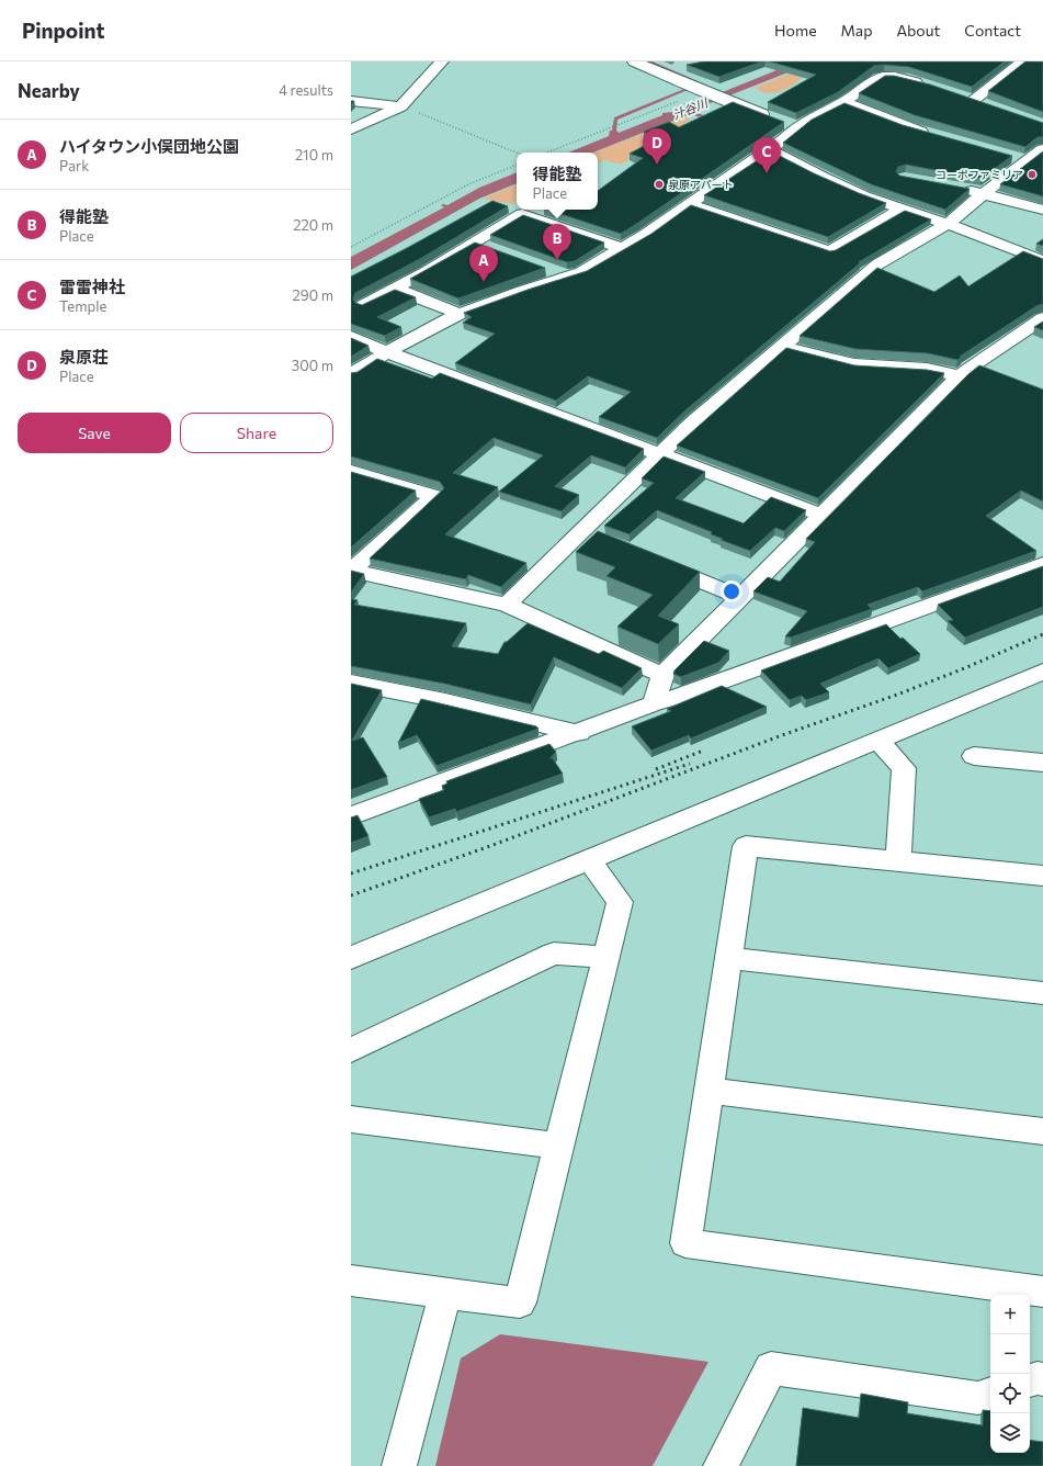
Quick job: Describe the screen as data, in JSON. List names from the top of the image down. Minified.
{"water":["汁谷川"],"places":["コーポファミリア","泉原アパート"],"page":{"header":"Pinpoint","nav":["Home","Map","About","Contact"],"heading":["Nearby","4 results"],"list":[{"mark":"A","name":"ハイタウン小俣団地公園","note":"Park","value":"210 m"},{"mark":"B","name":"得能塾","note":"Place","value":"220 m"},{"mark":"C","name":"雷雷神社","note":"Temple","value":"290 m"},{"mark":"D","name":"泉原荘","note":"Place","value":"300 m"}],"pins":["D","C","B","A"],"popup":["得能塾","Place"],"buttons":["Save","Share"],"map_buttons":["+","−"]}}
